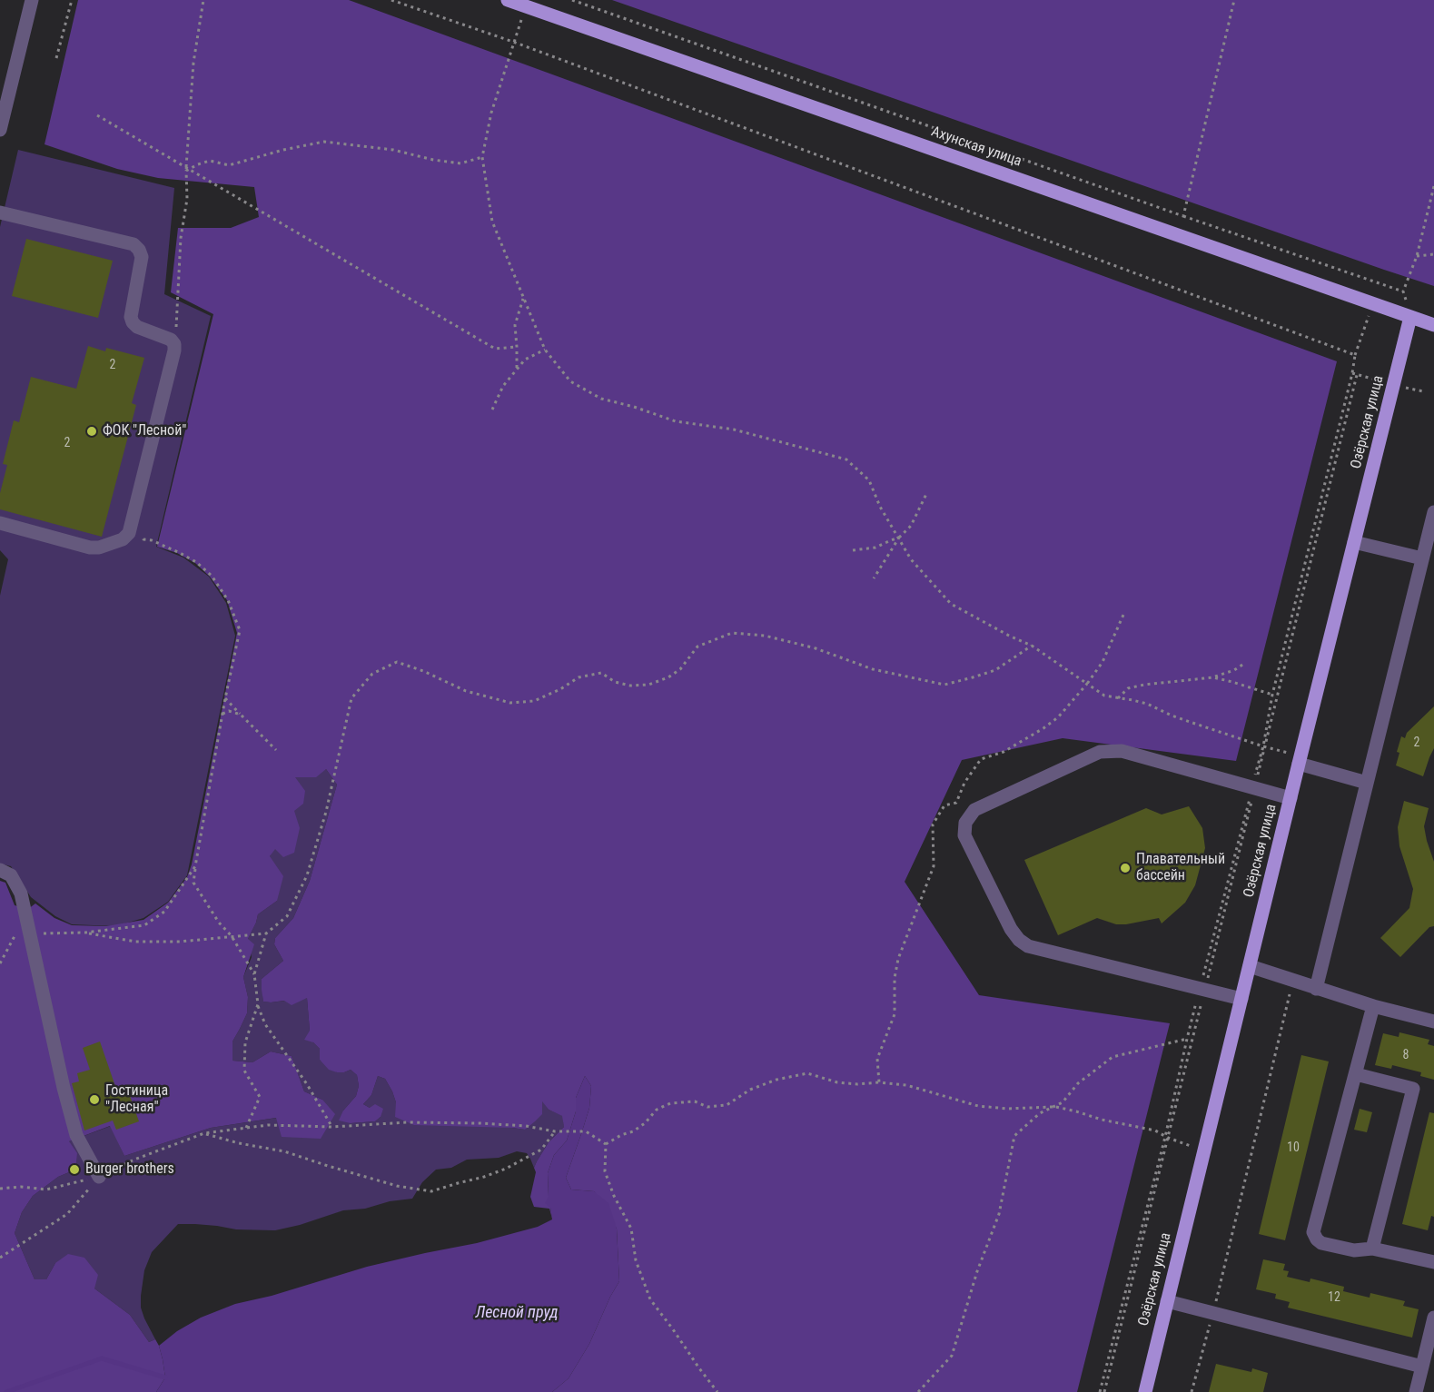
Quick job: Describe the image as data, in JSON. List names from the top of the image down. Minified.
{"streets":{"main road":["Ахунская улица","Озёрская улица"]},"crossings":[["Ахунская улица","Озёрская улица"]],"water":["Лесной пруд"],"places":["ФОК \"Лесной\"","Плавательный бассейн","Гостиница \"Лесная\"","Burger brothers"],"house_numbers":["2","2","2","8","10","12"]}
